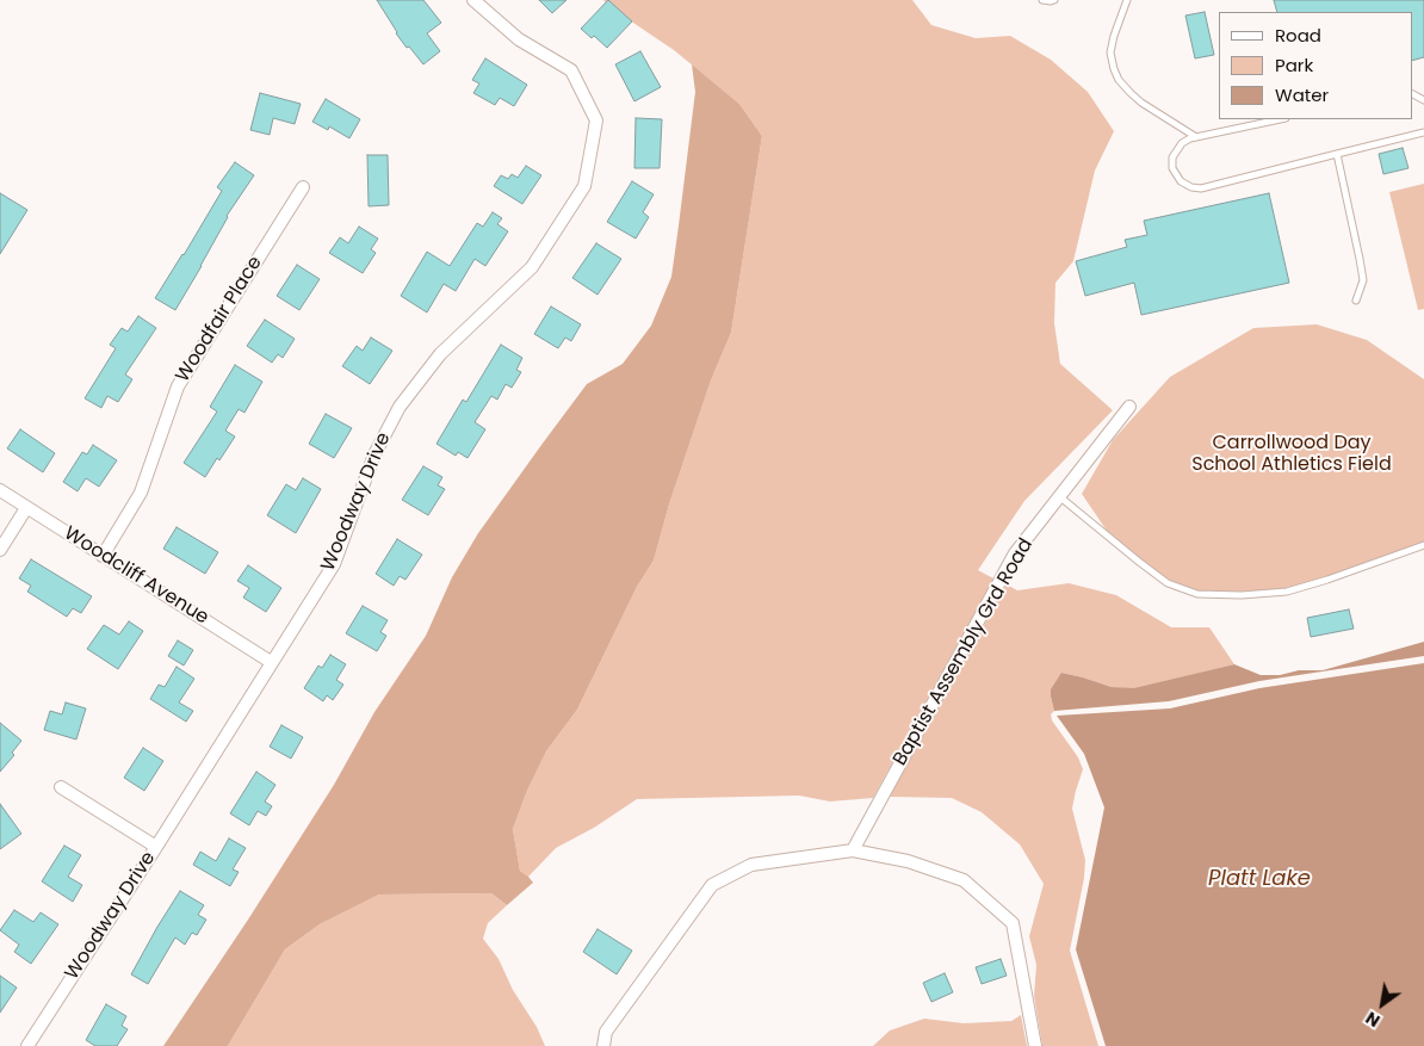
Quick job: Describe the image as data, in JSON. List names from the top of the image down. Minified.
{"streets":{"street":["Woodfair Place","Woodway Drive","Woodcliff Avenue","Baptist Assembly Grd Road"]},"crossings":[["Woodfair Place","Woodcliff Avenue"],["Woodway Drive","Woodcliff Avenue"]],"water":["Platt Lake"],"parks":["Carrollwood Day School Athletics Field"],"legend":["Road","Park","Water"],"north":"bottom left"}
